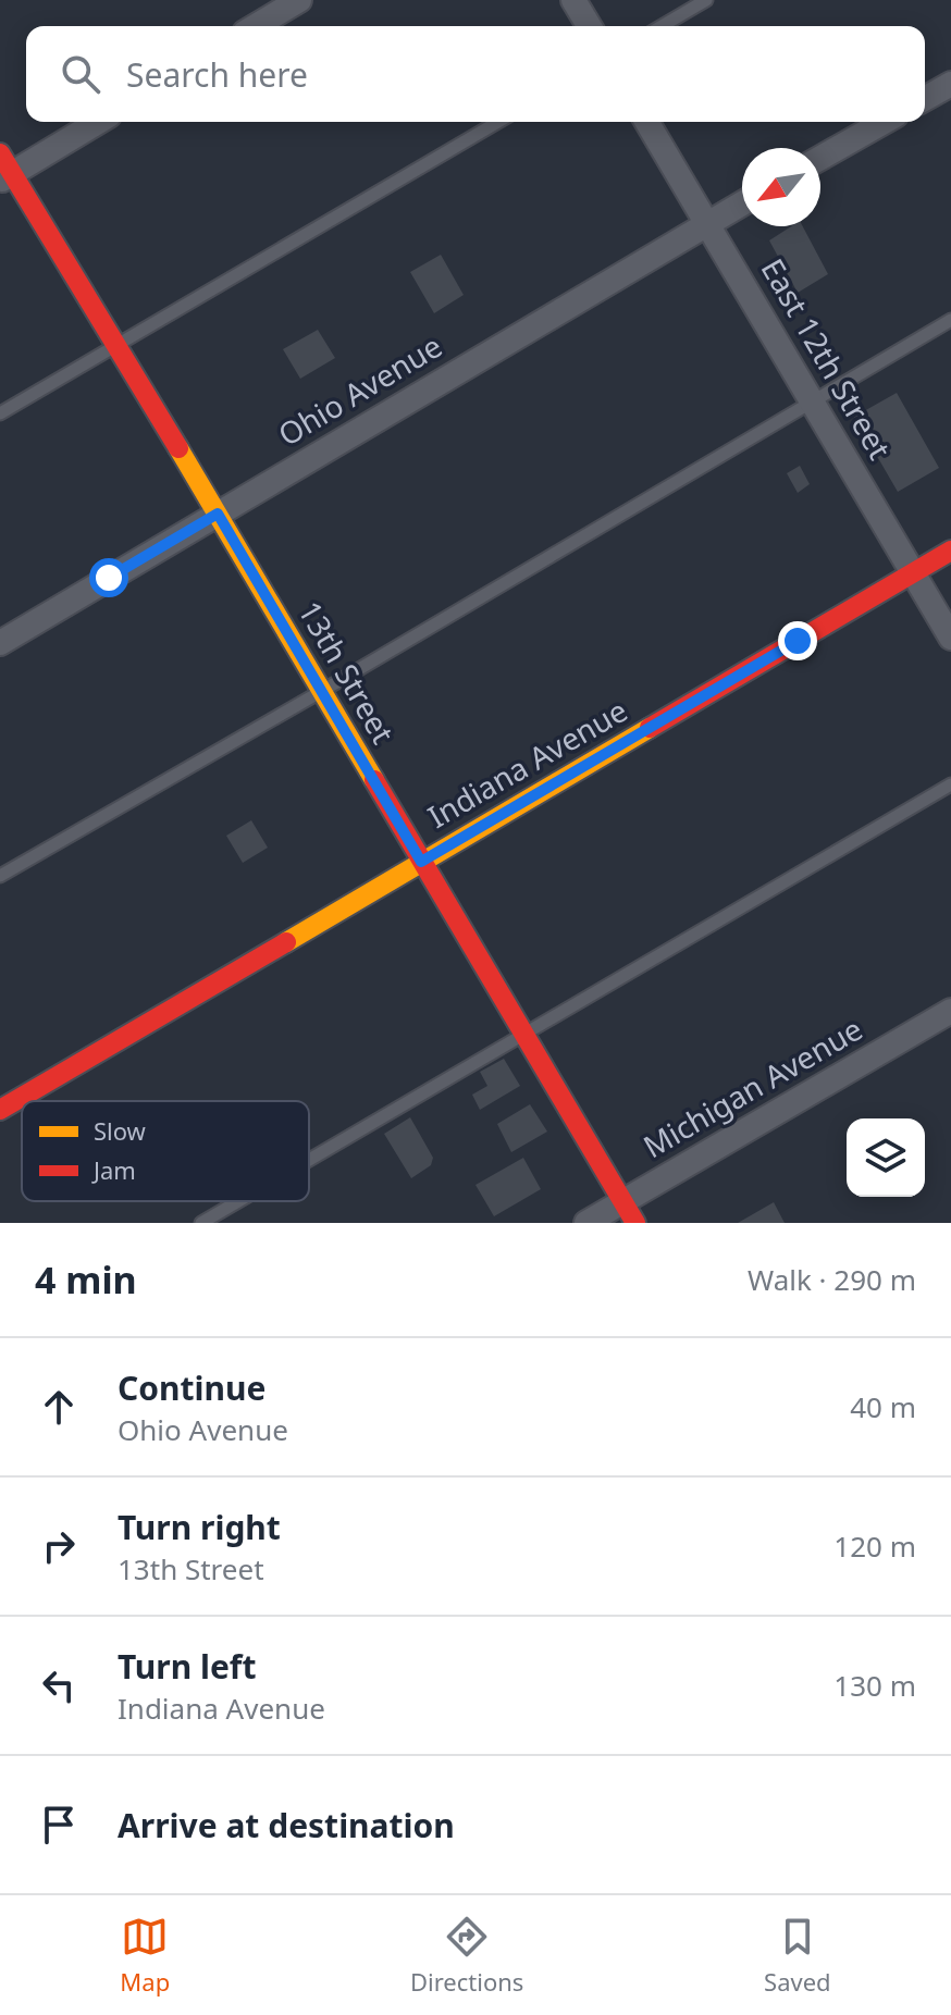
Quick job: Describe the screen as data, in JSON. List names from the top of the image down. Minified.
{"streets":{"street":["East 12th Street","Ohio Avenue","13th Street","Indiana Avenue","Michigan Avenue"]},"crossings":[["East 12th Street","Ohio Avenue"],["East 12th Street","Indiana Avenue"],["Ohio Avenue","13th Street"],["13th Street","Indiana Avenue"],["13th Street","Michigan Avenue"]],"legend":["Slow","Jam"],"north":"bottom left","page":{"search":"Search here","heading":["4 min","Walk · 290 m"],"list":[["Continue","Ohio Avenue","40 m"],["Turn right","13th Street","120 m"],["Turn left","Indiana Avenue","130 m"],"Arrive at destination"],"nav":["Map","Directions","Saved"]}}
